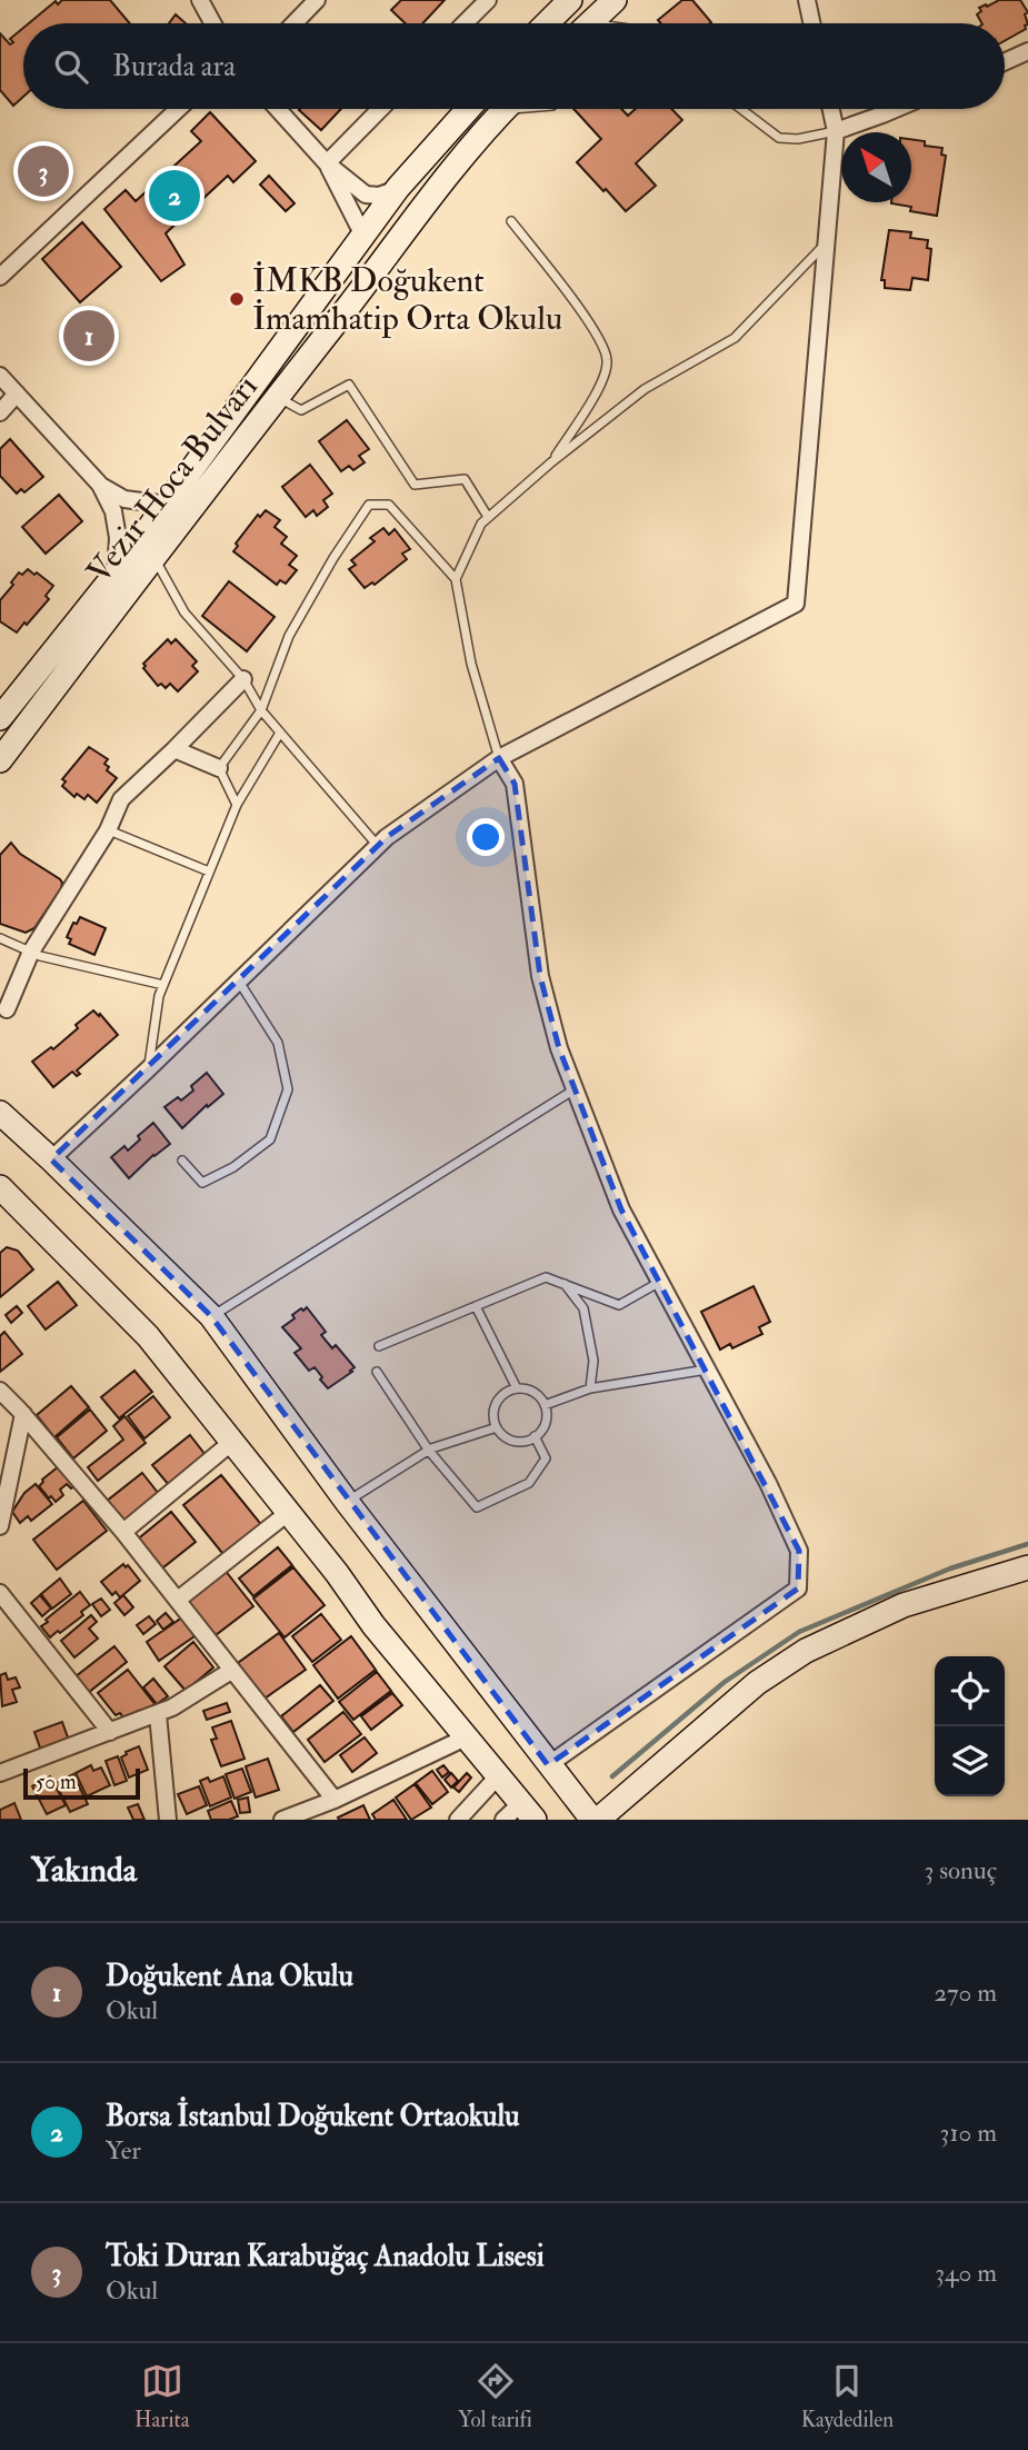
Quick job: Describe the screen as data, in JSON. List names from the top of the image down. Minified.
{"streets":{"main road":["Vezir Hoca Bulvarı"]},"places":["İMKB Doğukent İmamhatip Orta Okulu"],"scale_bar":"50 m","north":"top left","page":{"search":"Burada ara","pins":["3","2","1"],"scale":"50 m","heading":["Yakında","3 sonuç"],"list":[{"mark":"1","name":"Doğukent Ana Okulu","note":"Okul","value":"270 m"},{"mark":"2","name":"Borsa İstanbul Doğukent Ortaokulu","note":"Yer","value":"310 m"},{"mark":"3","name":"Toki Duran Karabuğaç Anadolu Lisesi","note":"Okul","value":"340 m"}],"nav":["Harita","Yol tarifi","Kaydedilen"]}}
